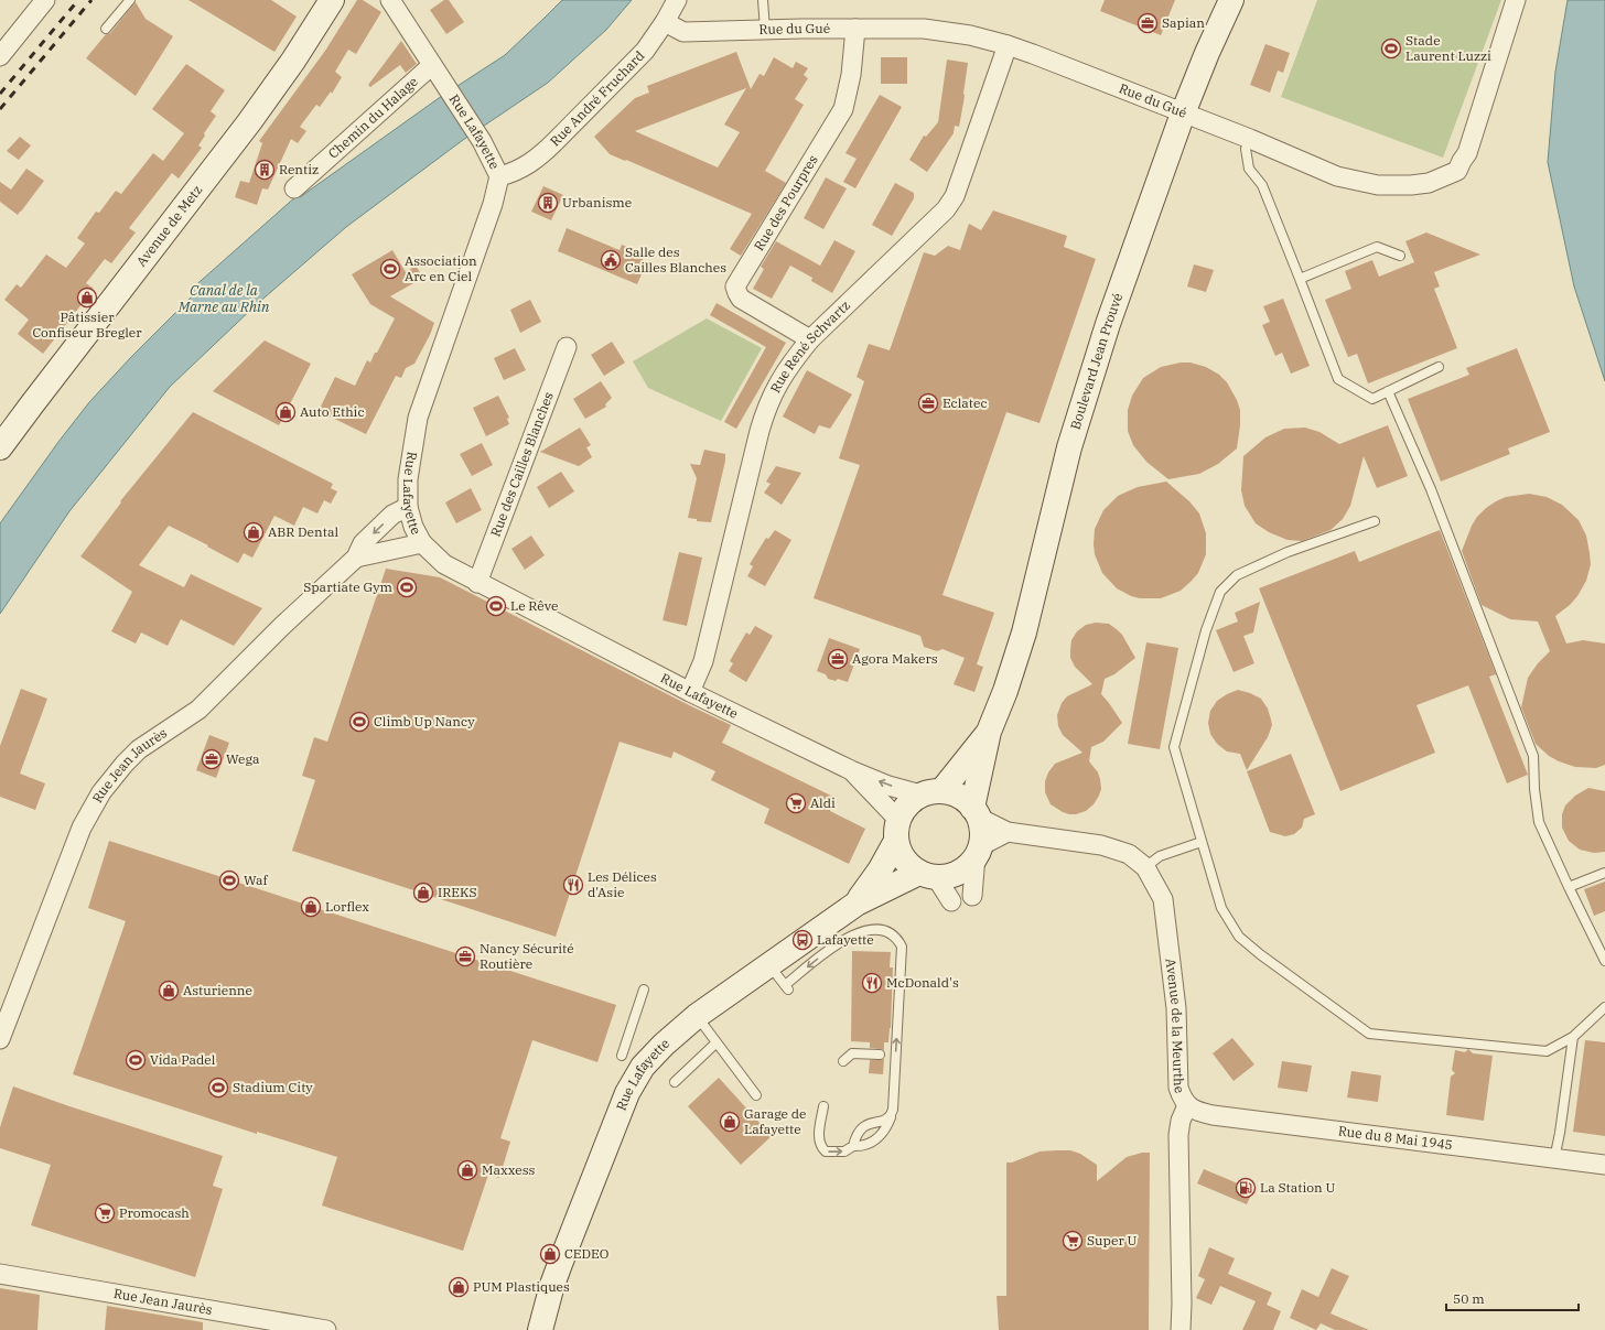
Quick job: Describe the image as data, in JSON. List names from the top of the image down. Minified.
{"streets":{"street":["Rue du Gué","Rue André Fruchard","Chemin du Halage","Rue Lafayette","Rue des Pourpres","Avenue de Metz","Rue René Schvartz","Boulevard Jean Prouvé","Rue des Cailles Blanches","Rue Jean Jaurès","Avenue de la Meurthe","Rue du 8 Mai 1945"]},"crossings":[["Rue du Gué","Rue André Fruchard"],["Rue du Gué","Rue des Pourpres"],["Rue du Gué","Rue René Schvartz"],["Rue du Gué","Boulevard Jean Prouvé"],["Rue André Fruchard","Rue Lafayette"],["Chemin du Halage","Rue Lafayette"],["Rue Lafayette","Rue René Schvartz"],["Rue Lafayette","Boulevard Jean Prouvé"],["Rue Lafayette","Rue des Cailles Blanches"],["Rue Lafayette","Rue Jean Jaurès"],["Rue Lafayette","Avenue de la Meurthe"],["Rue des Pourpres","Rue René Schvartz"],["Boulevard Jean Prouvé","Avenue de la Meurthe"],["Avenue de la Meurthe","Rue du 8 Mai 1945"]],"water":["Canal de la Marne au Rhin"],"places":{"office":["Sapian","Eclatec","Agora Makers","Wega","Nancy Sécurité Routière"],"sports":["Stade Laurent Luzzi","Association Arc en Ciel","Spartiate Gym","Le Rêve","Climb Up Nancy","Waf","Vida Padel","Stadium City"],"building":["Rentiz","Urbanisme"],"public building":["Salle des Cailles Blanches"],"shop":["Pâtissier Confiseur Bregler","Auto Ethic","ABR Dental","IREKS","Lorflex","Asturienne","Garage de Lafayette","Maxxess","CEDEO","PUM Plastiques"],"supermarket":["Aldi","Promocash","Super U"],"restaurant":["Les Délices d'Asie","McDonald's"],"bus stop":["Lafayette"],"fuel station":["La Station U"]},"scale_bar":"50 m"}
